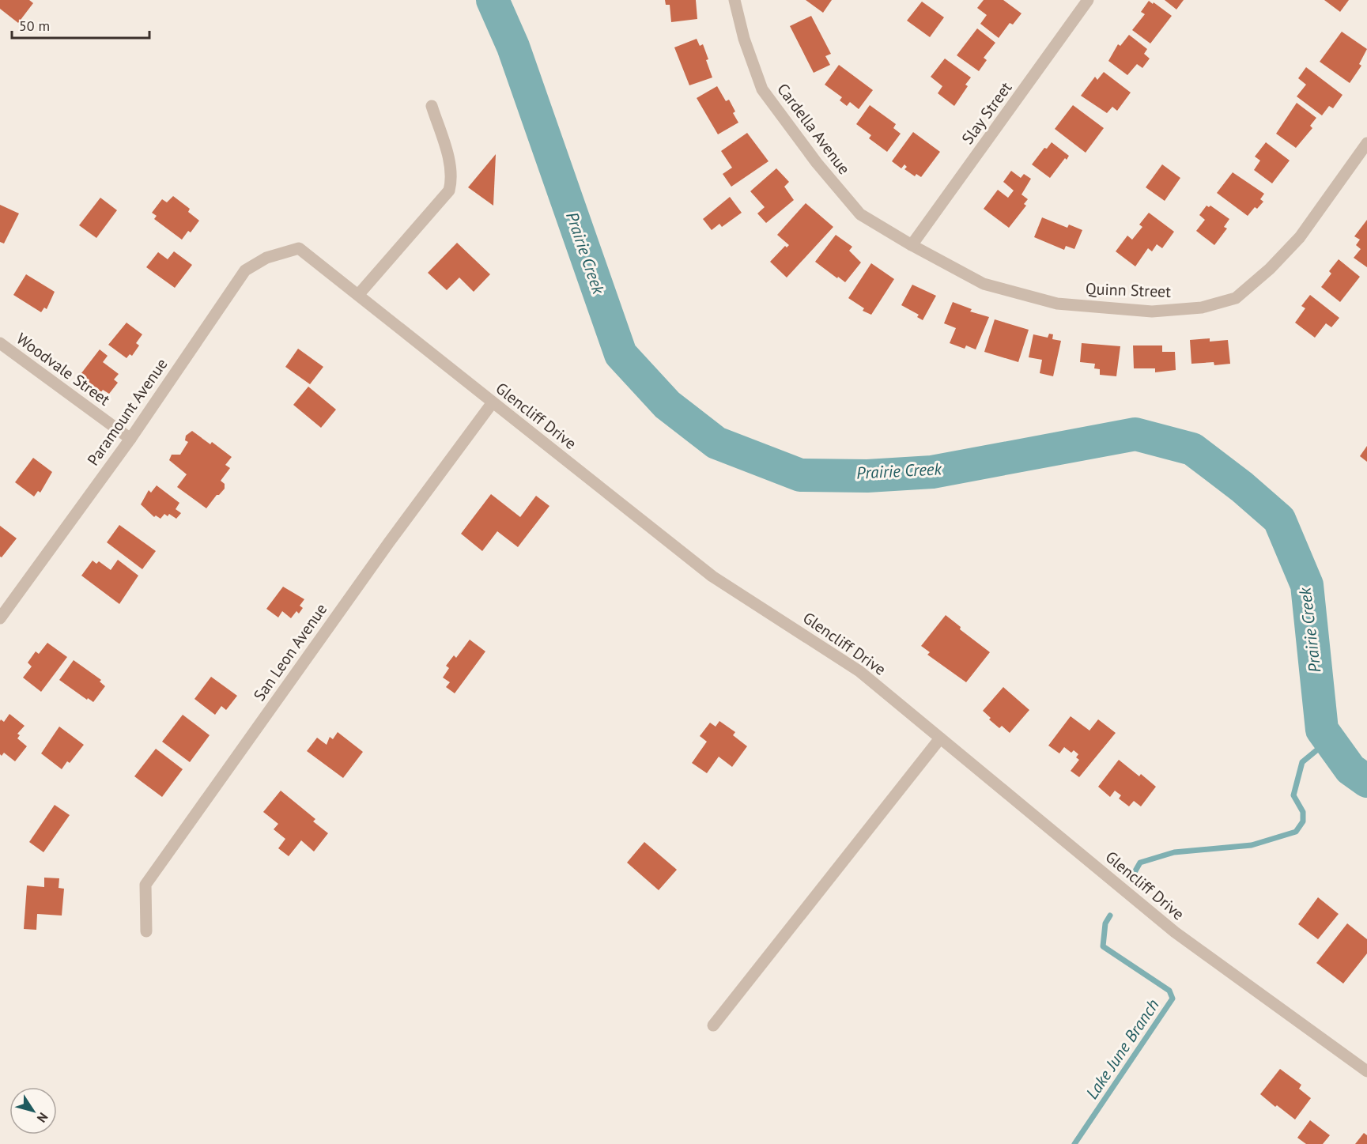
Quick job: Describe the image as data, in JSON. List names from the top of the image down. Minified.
{"streets":{"street":["Slay Street","Cardella Avenue","Quinn Street","Woodvale Street","Paramount Avenue","Glencliff Drive","San Leon Avenue"]},"crossings":[["Slay Street","Cardella Avenue"],["Slay Street","Quinn Street"],["Cardella Avenue","Quinn Street"],["Woodvale Street","Paramount Avenue"],["Paramount Avenue","Glencliff Drive"],["Glencliff Drive","San Leon Avenue"]],"water":["Prairie Creek","Lake June Branch"],"scale_bar":"50 m","north":"bottom right"}
